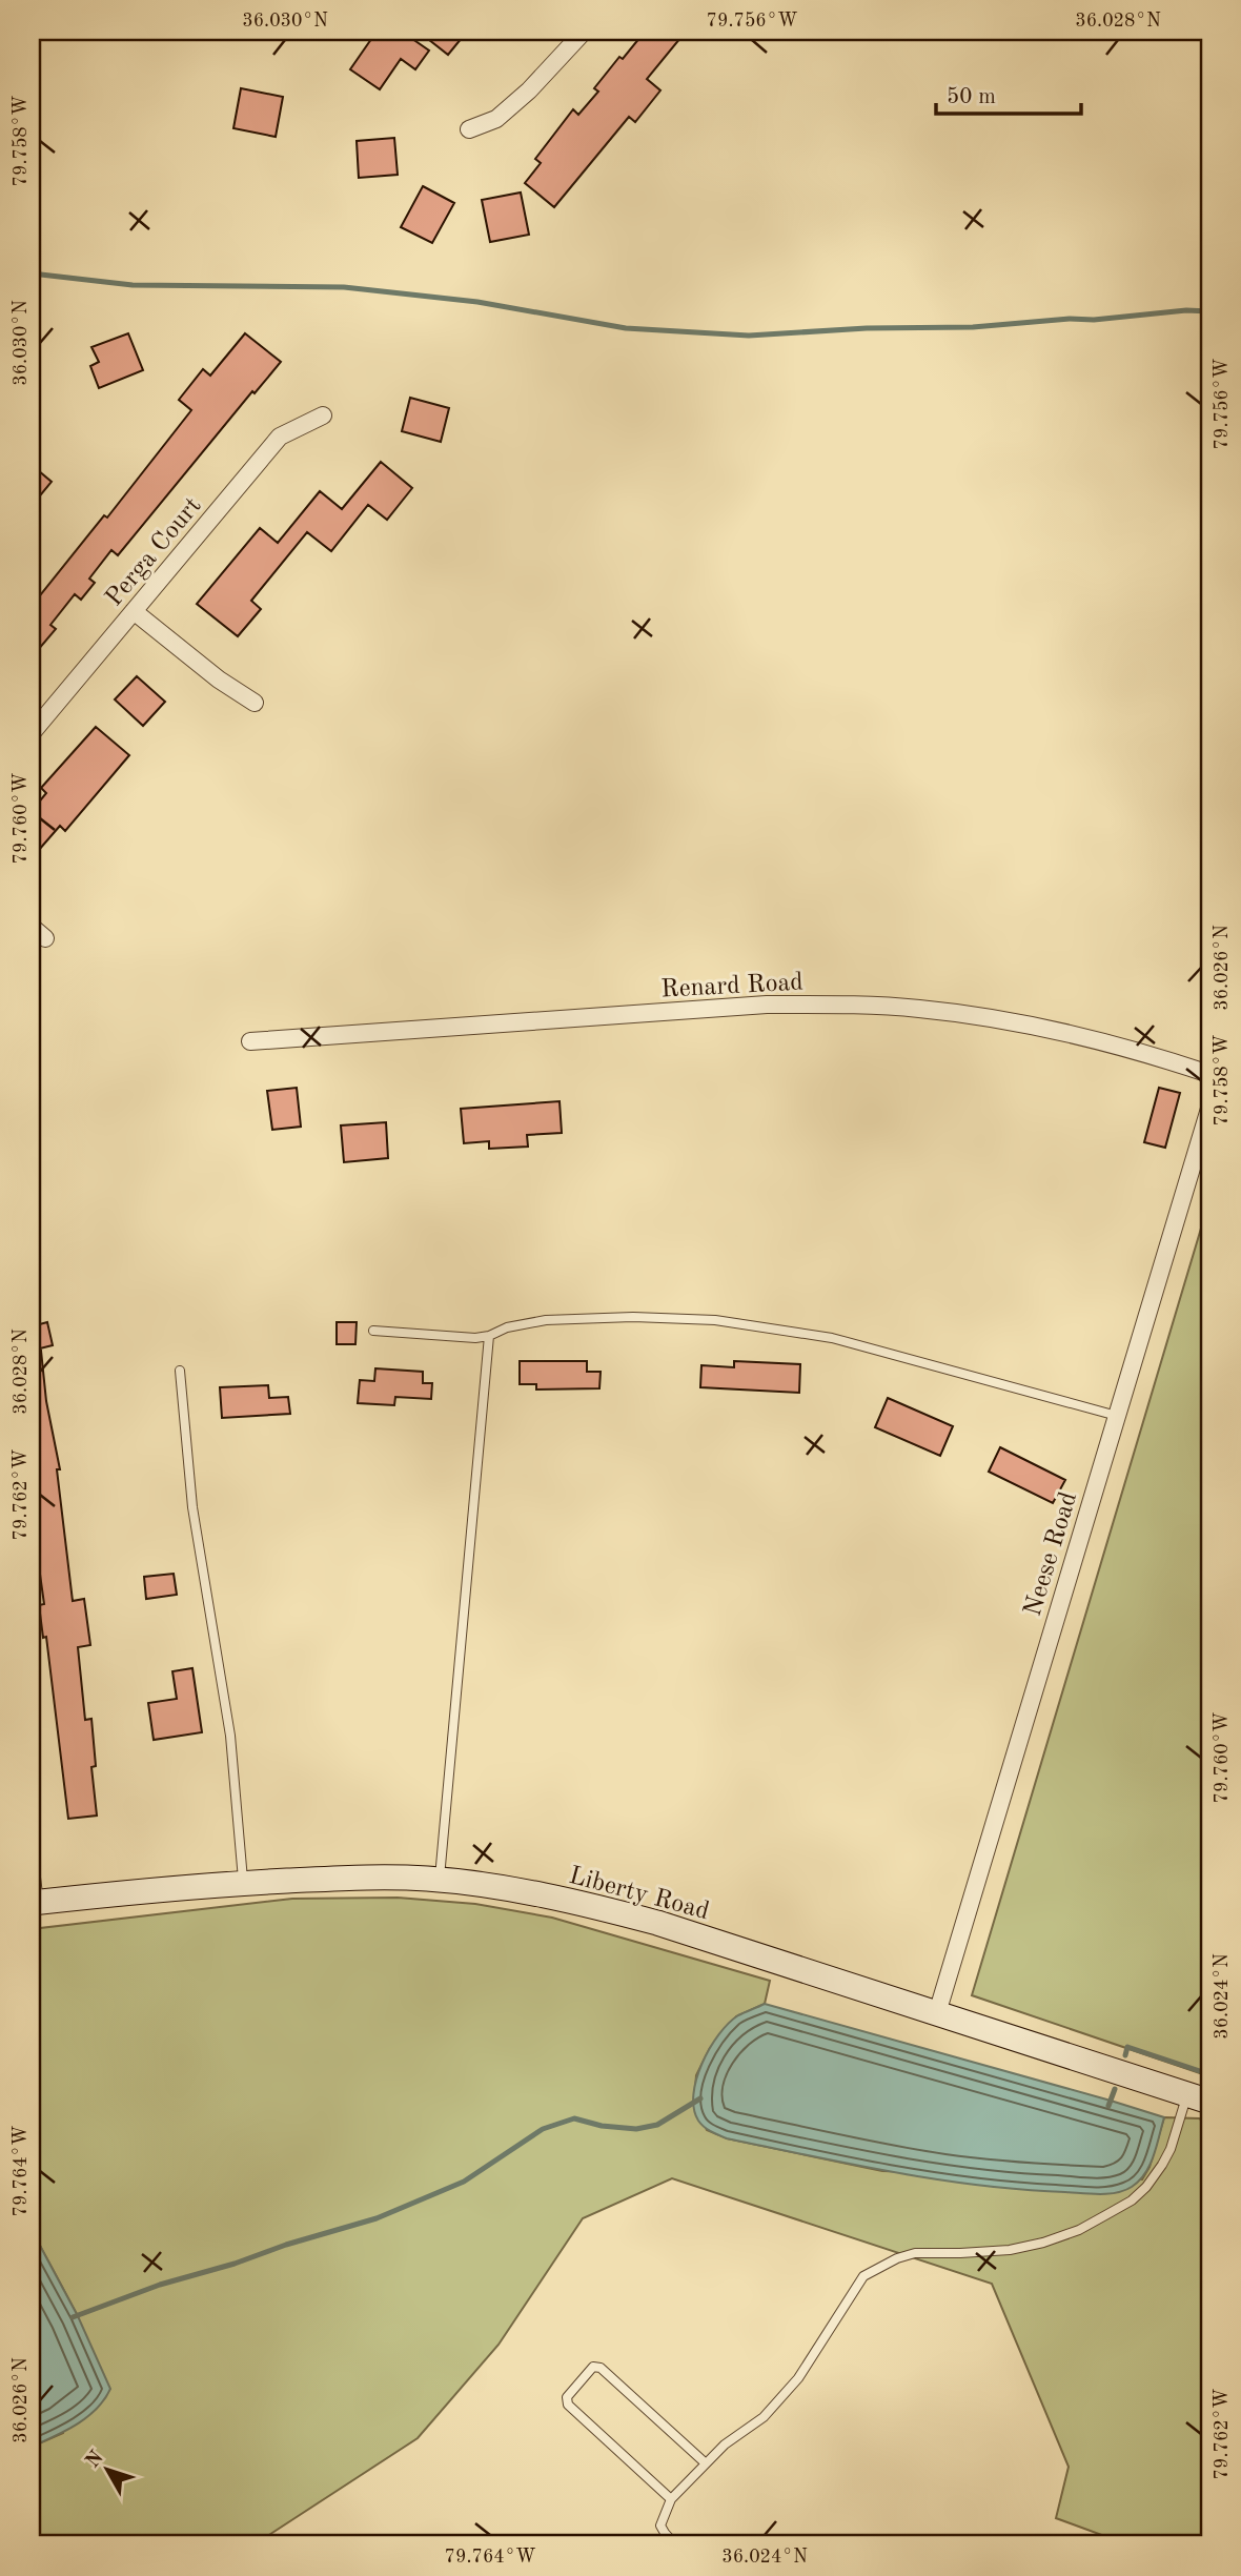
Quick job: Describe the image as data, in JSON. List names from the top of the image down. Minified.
{"streets":{"street":["Perga Court","Renard Road","Neese Road","Liberty Road"]},"crossings":[["Neese Road","Liberty Road"]],"scale_bar":"50 m","north":"top left","coordinates":["36.030°N","79.756°W","36.028°N","79.758°W","79.760°W","36.026°N","79.762°W","36.024°N","79.764°W"]}
